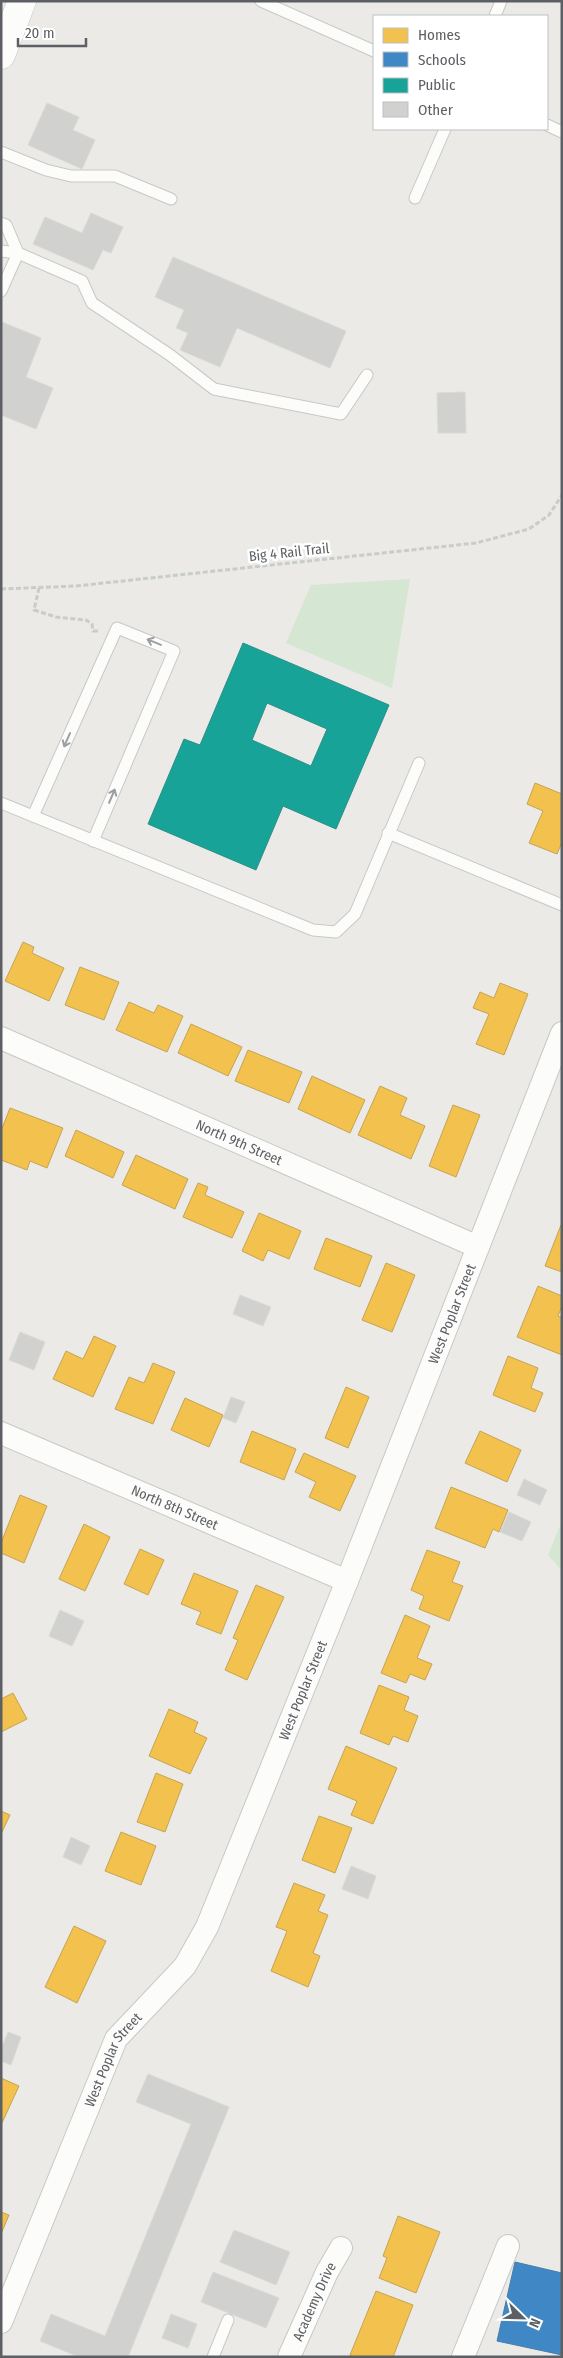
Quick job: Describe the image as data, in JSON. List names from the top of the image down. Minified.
{"streets":{"street":["North 9th Street","West Poplar Street","North 8th Street","Academy Drive"],"path":["Big 4 Rail Trail"]},"crossings":[["North 9th Street","West Poplar Street"],["West Poplar Street","North 8th Street"]],"legend":["Homes","Schools","Public","Other"],"scale_bar":"20 m","north":"bottom right"}
